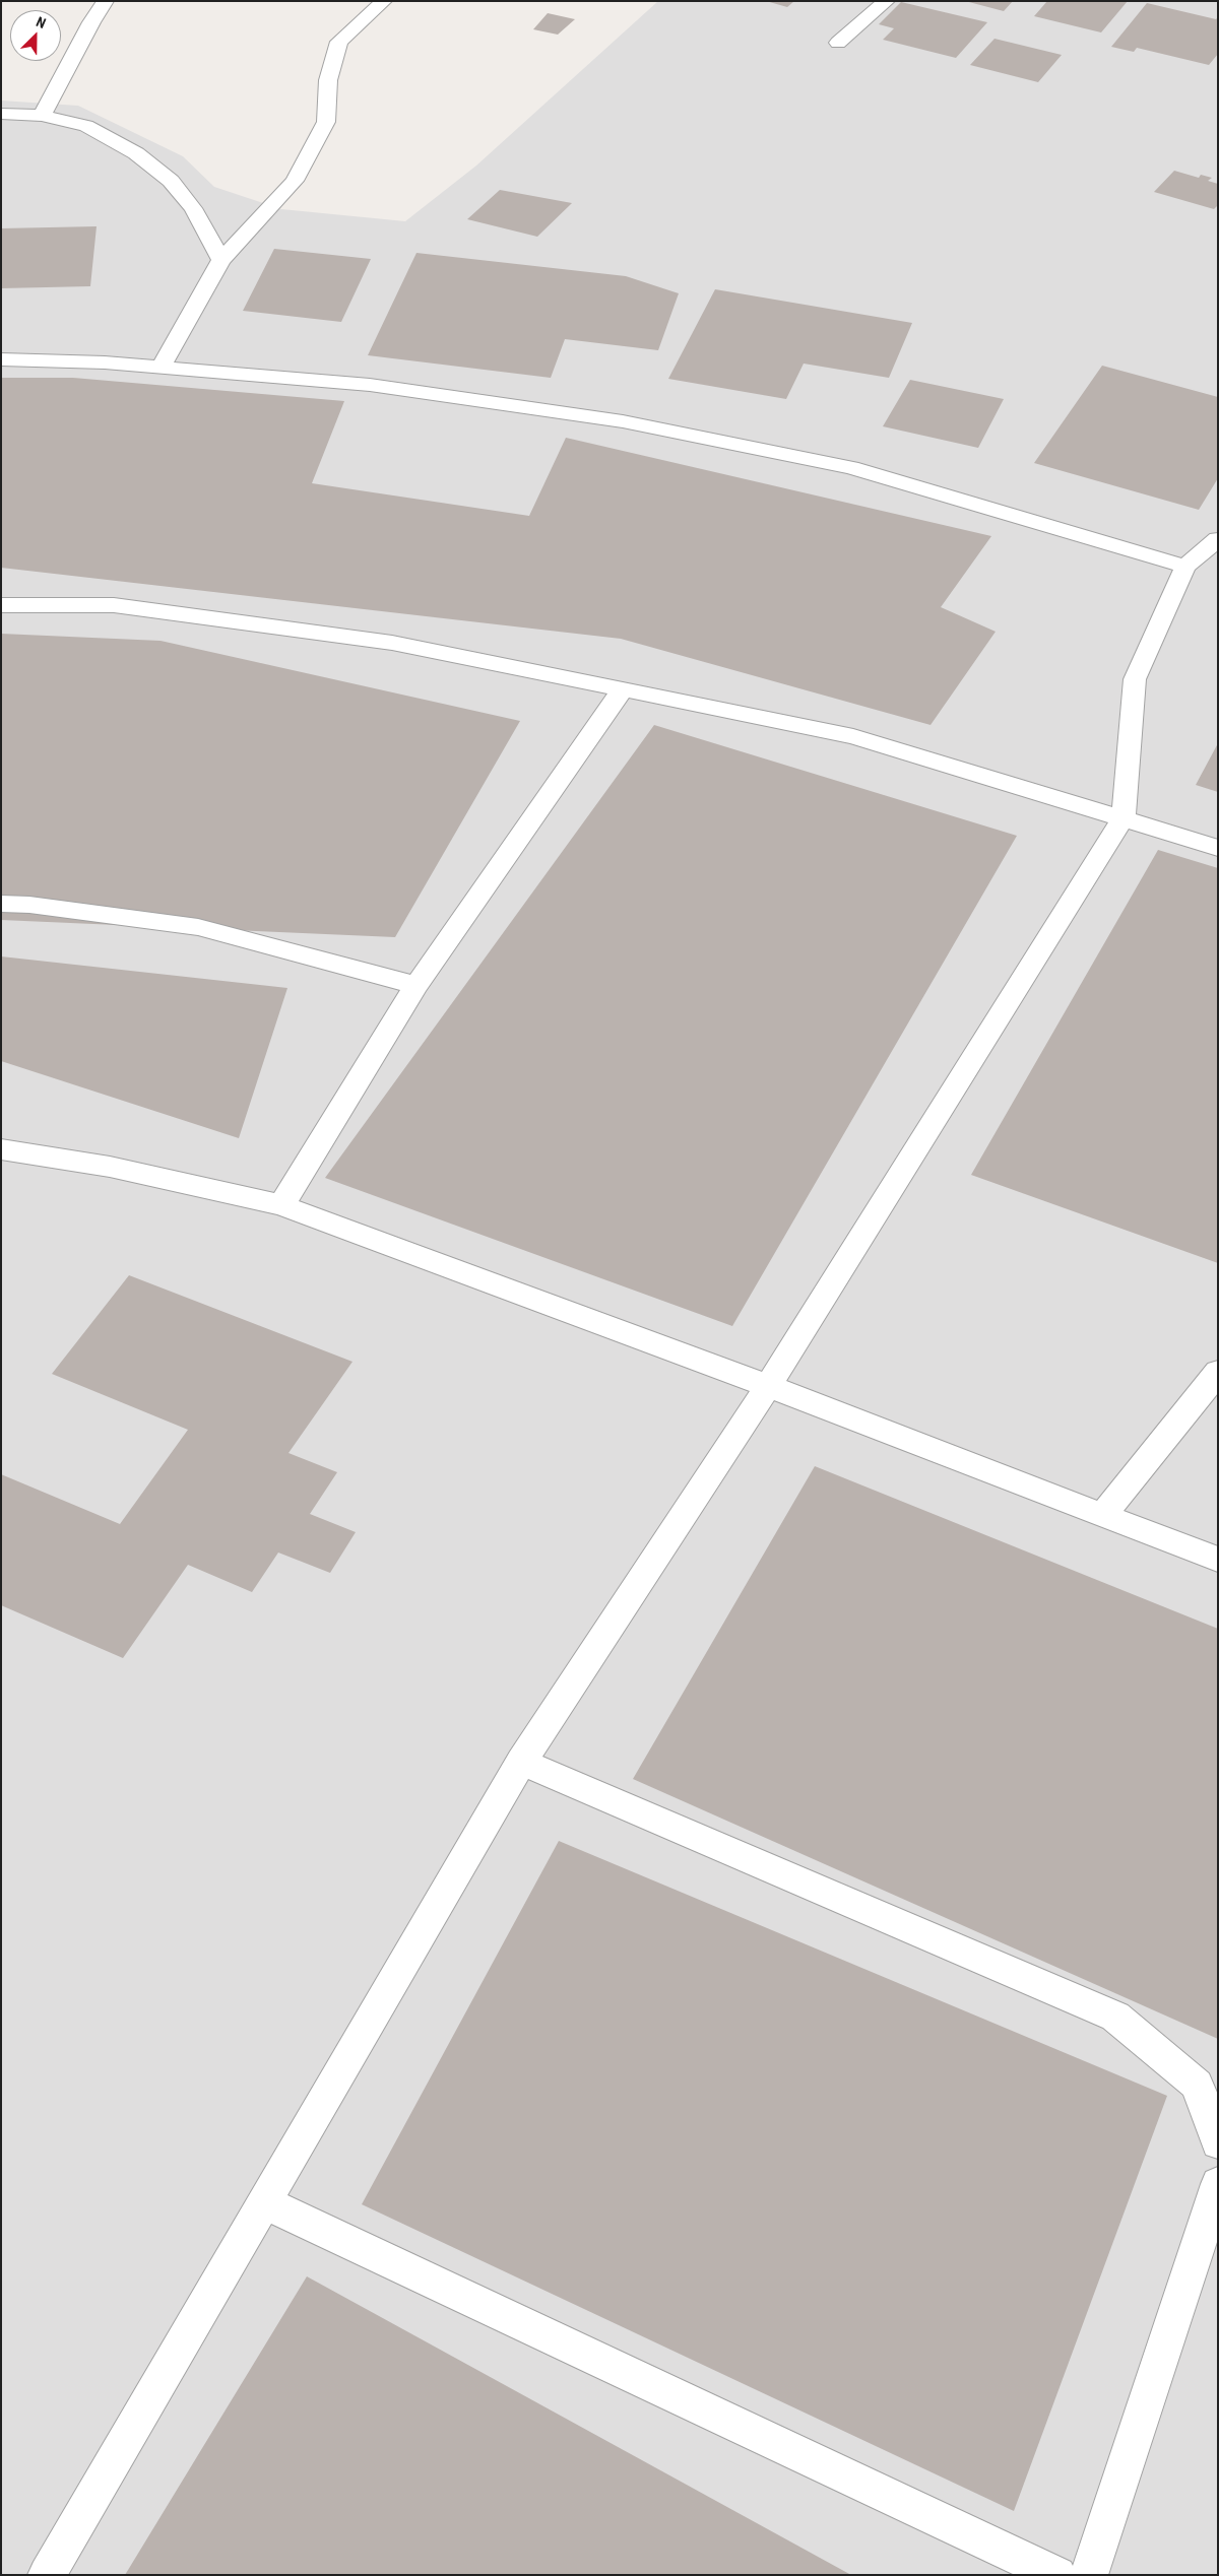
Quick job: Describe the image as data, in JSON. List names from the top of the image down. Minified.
{"north":"top right"}
